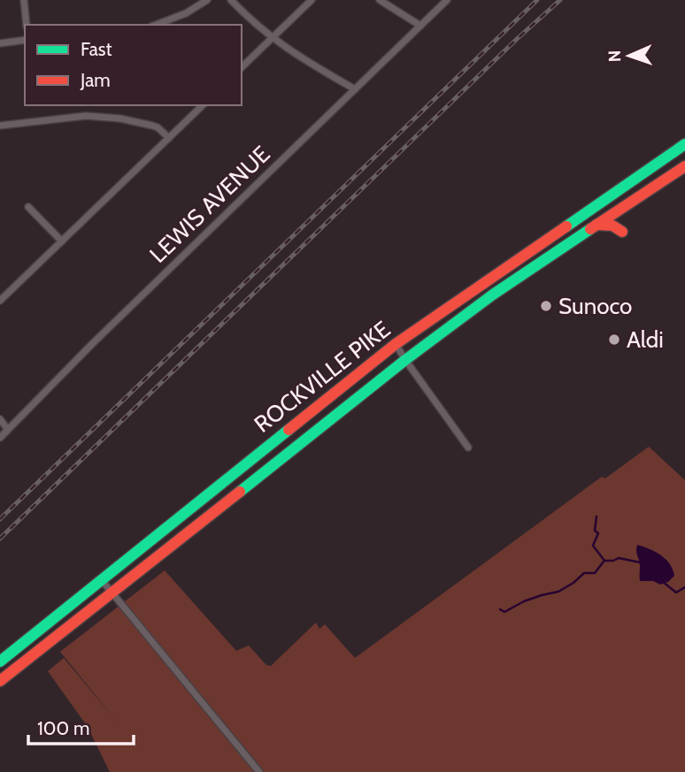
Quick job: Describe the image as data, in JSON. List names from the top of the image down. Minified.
{"streets":{"main road":["ROCKVILLE PIKE"],"street":["LEWIS AVENUE"]},"places":["Sunoco","Aldi"],"legend":["Fast","Jam"],"scale_bar":"100 m","north":"left"}
